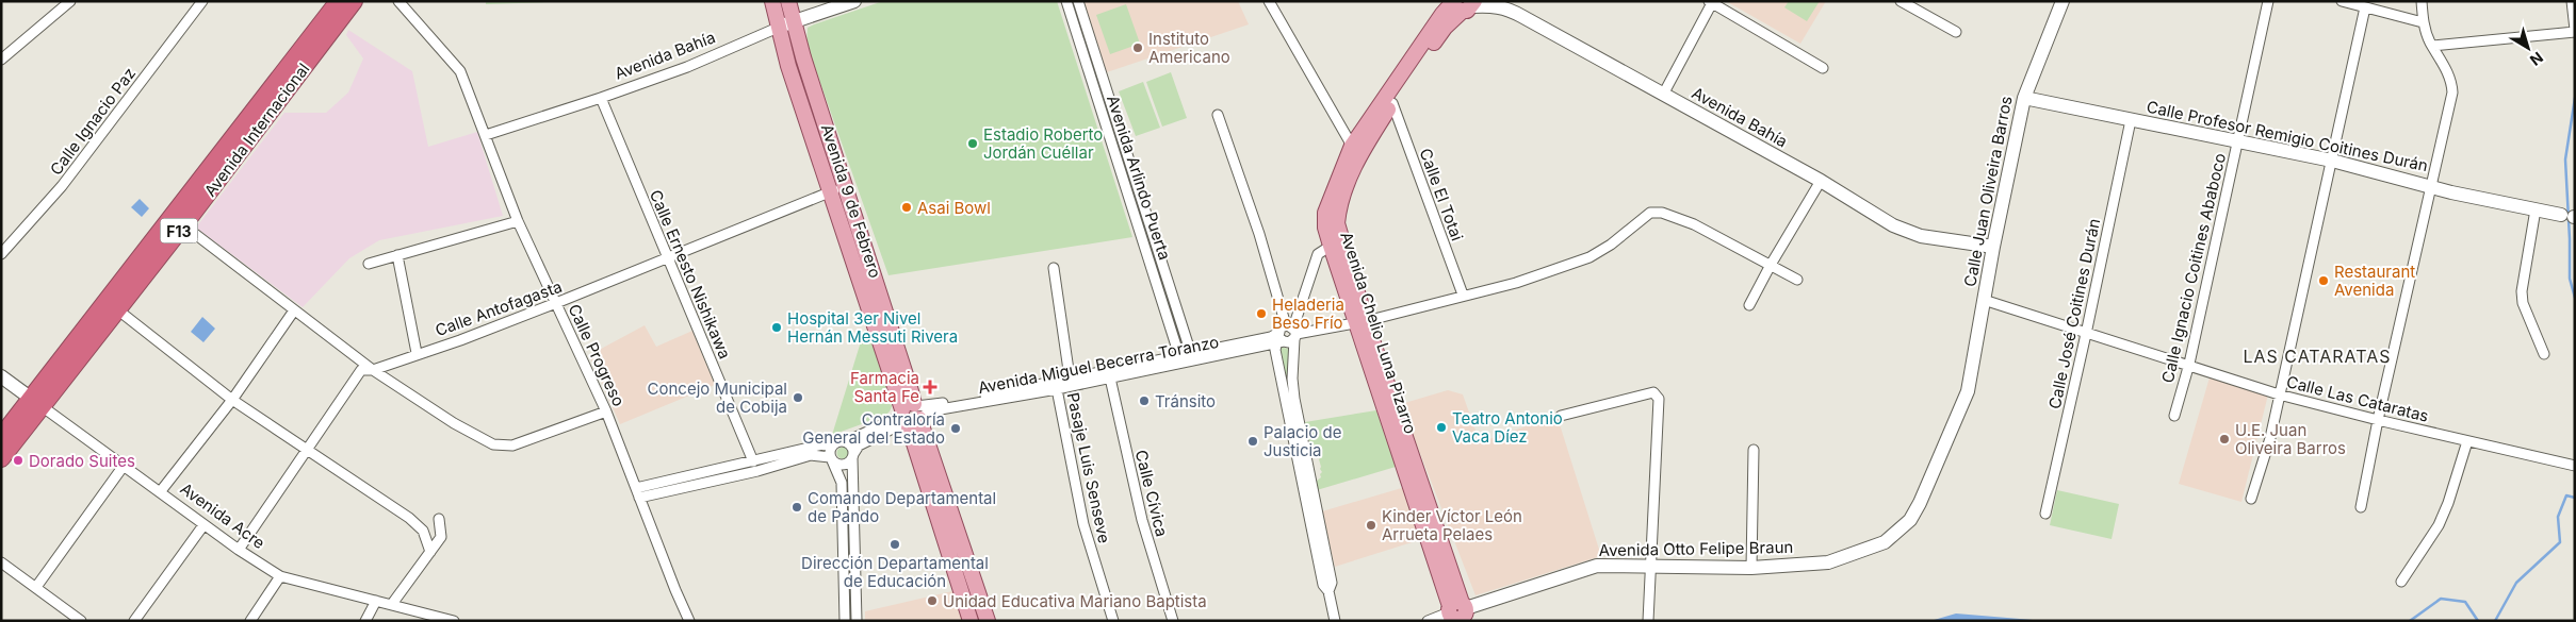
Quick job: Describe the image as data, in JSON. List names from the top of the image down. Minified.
{"streets":{"highway":["Avenida Internacional","F13"],"main road":["Avenida 9 de Febrero","Avenida Chelio Luna Pizarro"],"street":["Avenida Bahía","Calle Ignacio Paz","Calle Profesor Remigio Coitines Durán","Avenida Arlindo Puerta","Calle Juan Oliveira Barros","Calle El Totai","Calle Ignacio Coitines Ababoco","Calle Ernesto Nishikawa","Calle Antofagasta","Calle José Coitines Durán","Calle Progreso","Avenida Miguel Becerra Toranzo","Calle Las Cataratas","Pasaje Luis Senseve","Calle Cívica","Avenida Acre","Avenida Otto Felipe Braun"]},"crossings":[["Avenida Bahía","Calle Juan Oliveira Barros"],["Avenida Bahía","Avenida 9 de Febrero"],["Avenida Bahía","Calle Ernesto Nishikawa"],["Avenida Bahía","Avenida Chelio Luna Pizarro"],["Avenida Bahía","Calle Progreso"],["Avenida Internacional","Avenida Acre"],["Calle Profesor Remigio Coitines Durán","Calle Juan Oliveira Barros"],["Calle Profesor Remigio Coitines Durán","Calle Ignacio Coitines Ababoco"],["Calle Profesor Remigio Coitines Durán","Calle José Coitines Durán"],["Avenida Arlindo Puerta","Avenida Miguel Becerra Toranzo"],["Calle Juan Oliveira Barros","Calle Las Cataratas"],["Calle Juan Oliveira Barros","Avenida Otto Felipe Braun"],["Calle El Totai","Avenida Chelio Luna Pizarro"],["Calle El Totai","Avenida Miguel Becerra Toranzo"],["Avenida 9 de Febrero","Calle Antofagasta"],["Avenida 9 de Febrero","Avenida Miguel Becerra Toranzo"],["Calle Ignacio Coitines Ababoco","Calle Las Cataratas"],["Calle Ernesto Nishikawa","Calle Antofagasta"],["Calle Antofagasta","Calle Progreso"],["Calle Antofagasta","Avenida Acre"],["Calle José Coitines Durán","Calle Las Cataratas"],["Avenida Chelio Luna Pizarro","Avenida Miguel Becerra Toranzo"],["Avenida Chelio Luna Pizarro","Avenida Otto Felipe Braun"],["Avenida Miguel Becerra Toranzo","Pasaje Luis Senseve"],["Avenida Miguel Becerra Toranzo","Calle Cívica"],["Calle Las Cataratas","Avenida Otto Felipe Braun"]],"districts":["LAS CATARATAS"],"places":{"other":["Instituto Americano","Estadio Roberto Jordán Cuéllar","Asai Bowl","Restaurant Avenida","Heladeria Beso Frío","Hospital 3er Nivel Hernán Messuti Rivera","Concejo Municipal de Cobija","Tránsito","Teatro Antonio Vaca Díez","Contraloría General del Estado","U.E. Juan Oliveira Barros","Palacio de Justicia","Dorado Suites","Comando Departamental de Pando","Kinder Víctor León Arrueta Pelaes","Dirección Departamental de Educación","Unidad Educativa Mariano Baptista"],"health":["Farmacia Santa Fe"]},"north":"bottom right"}
